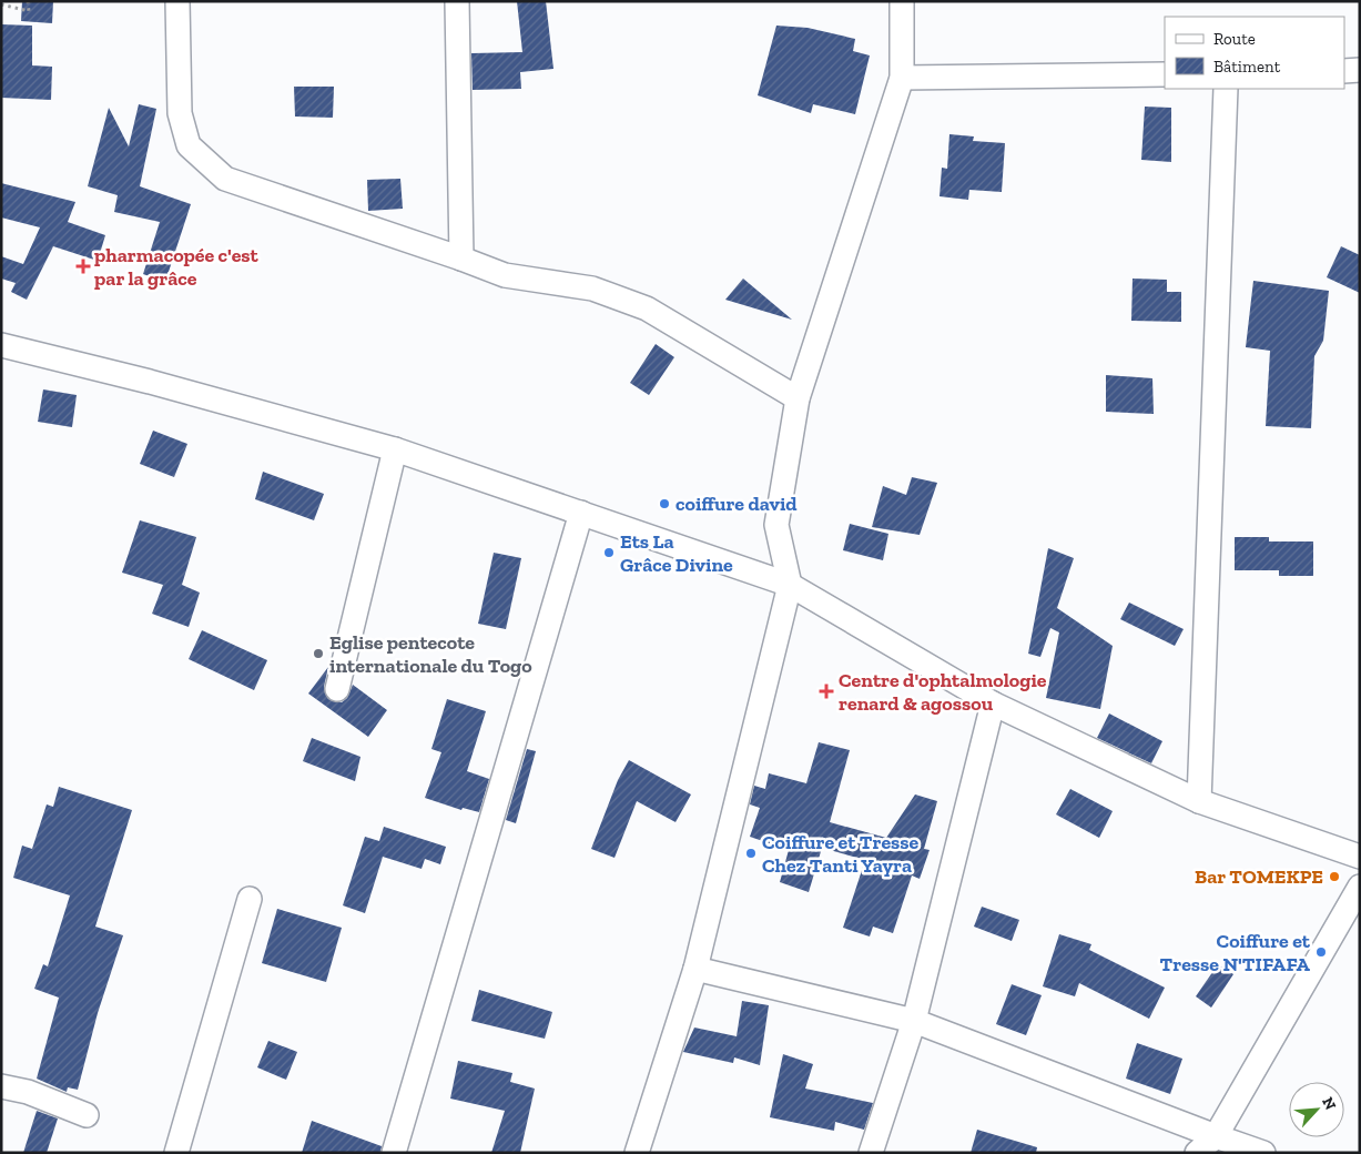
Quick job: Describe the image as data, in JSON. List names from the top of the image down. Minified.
{"places":{"health":["pharmacopée c'est par la grâce","Centre d'ophtalmologie renard & agossou"],"other":["coiffure david","Ets La Grâce Divine","Eglise pentecote internationale du Togo","Coiffure et Tresse Chez Tanti Yayra","Bar TOMEKPE","Coiffure et Tresse N'TIFAFA"]},"legend":["Route","Bâtiment"],"north":"top right"}
